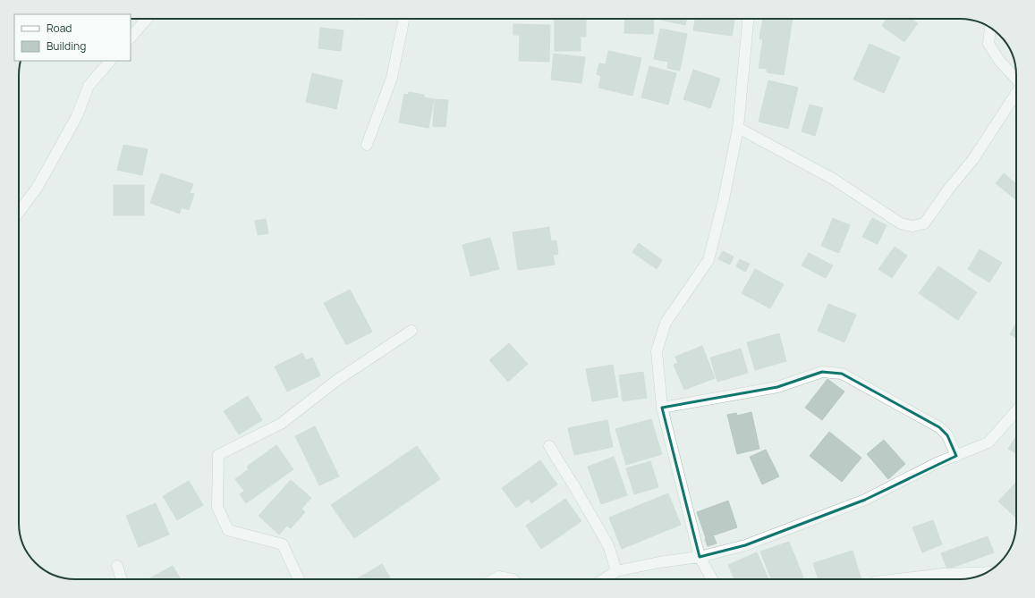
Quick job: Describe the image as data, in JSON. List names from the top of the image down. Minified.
{"legend":["Road","Building"]}
